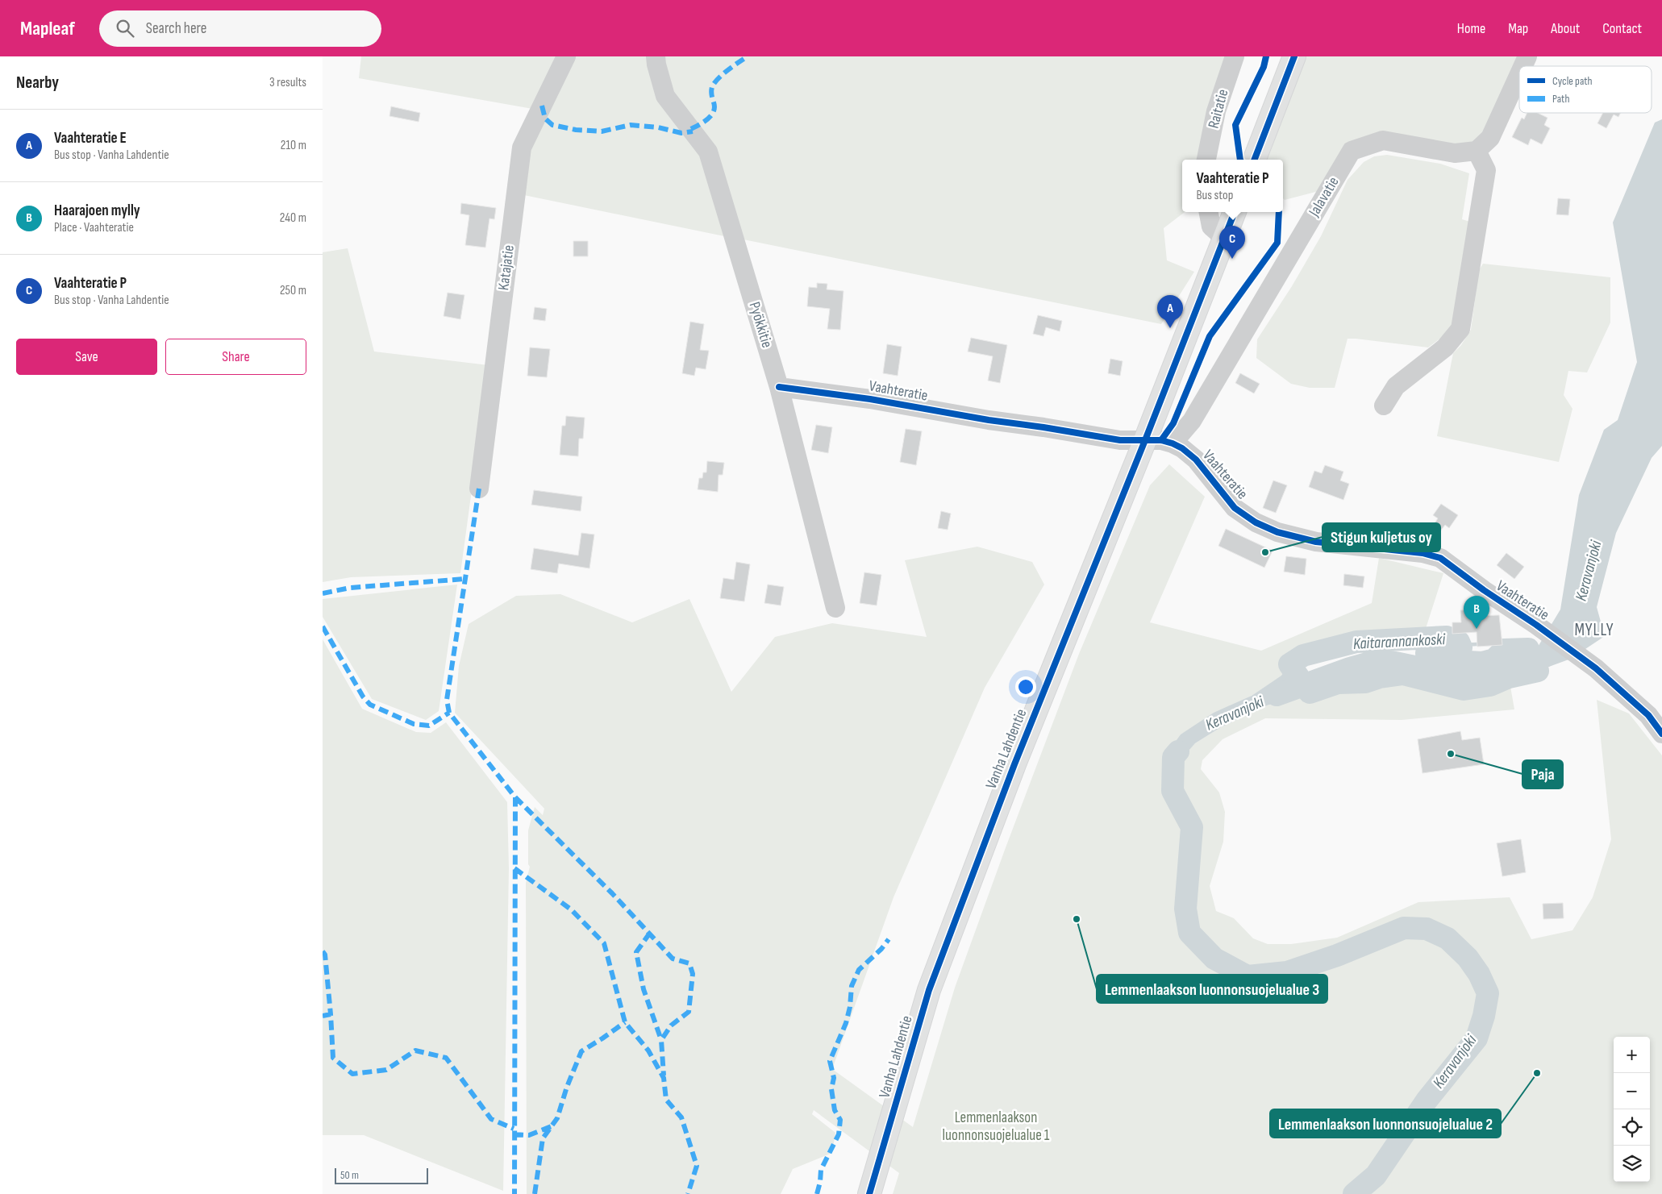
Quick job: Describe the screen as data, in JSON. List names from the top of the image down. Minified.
{"streets":{"main road":["Vanha Lahdentie"],"street":["Raitatie","Jalavatie","Katajatie","Pyökkitie","Vaahteratie"]},"crossings":[["Jalavatie","Vaahteratie"],["Pyökkitie","Vaahteratie"],["Vaahteratie","Vanha Lahdentie"]],"districts":["MYLLY"],"water":["Keravanjoki","Kaitarannankoski"],"parks":["Lemmenlaakson luonnonsuojelualue 1"],"places":["Stigun kuljetus oy","Paja","Lemmenlaakson luonnonsuojelualue 3","Lemmenlaakson luonnonsuojelualue 2"],"legend":["Cycle path","Path"],"scale_bar":"50 m","page":{"header":"Mapleaf","search":"Search here","nav":["Home","Map","About","Contact"],"heading":["Nearby","3 results"],"list":[{"mark":"A","name":"Vaahteratie E","note":"Bus stop · Vanha Lahdentie","value":"210 m"},{"mark":"B","name":"Haarajoen mylly","note":"Place · Vaahteratie","value":"240 m"},{"mark":"C","name":"Vaahteratie P","note":"Bus stop · Vanha Lahdentie","value":"250 m"}],"popup":["Vaahteratie P","Bus stop"],"pins":["C","A","B"],"buttons":["Save","Share"],"map_buttons":["+","−"],"scale":"50 m"}}
